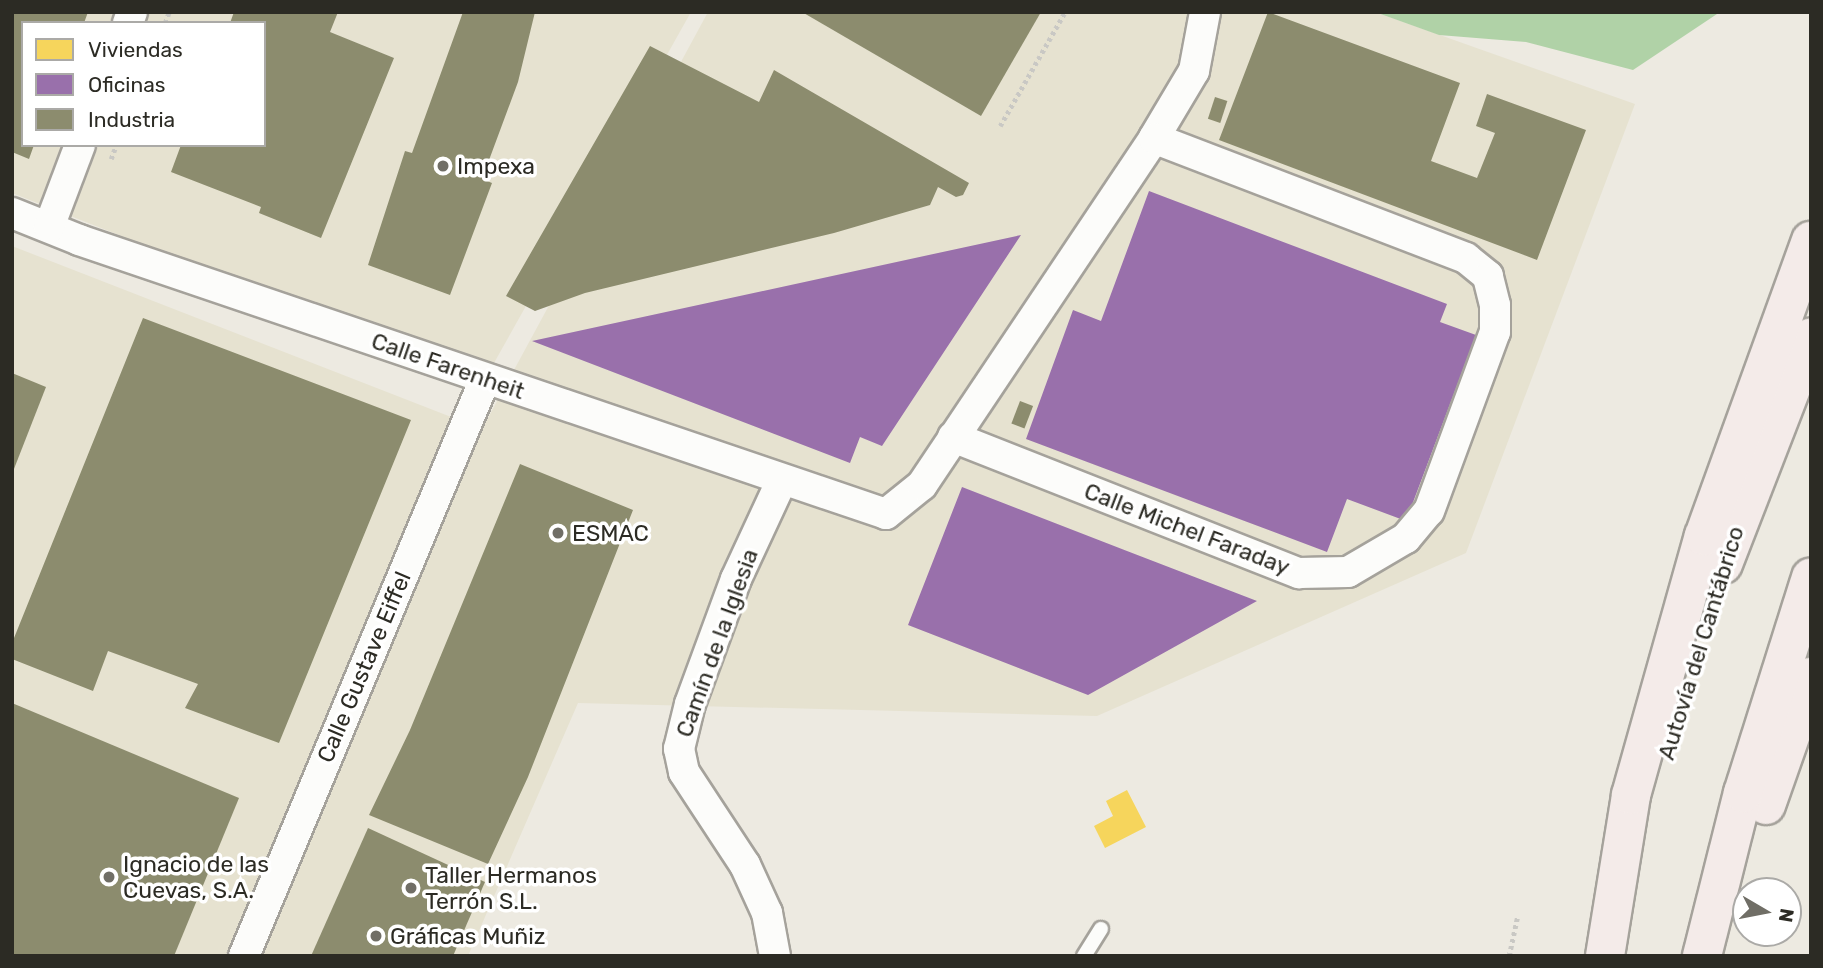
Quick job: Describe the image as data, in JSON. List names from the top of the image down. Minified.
{"streets":{"highway":["Autovía del Cantábrico"],"street":["Calle Farenheit","Calle Michel Faraday","Camín de la Iglesia","Calle Gustave Eiffel"]},"crossings":[["Calle Farenheit","Calle Michel Faraday"],["Calle Farenheit","Camín de la Iglesia"],["Calle Farenheit","Calle Gustave Eiffel"]],"places":["Impexa","ESMAC","Ignacio de las Cuevas, S.A.","Taller Hermanos Terrón S.L.","Gráficas Muñiz"],"legend":["Viviendas","Oficinas","Industria"],"north":"right"}
